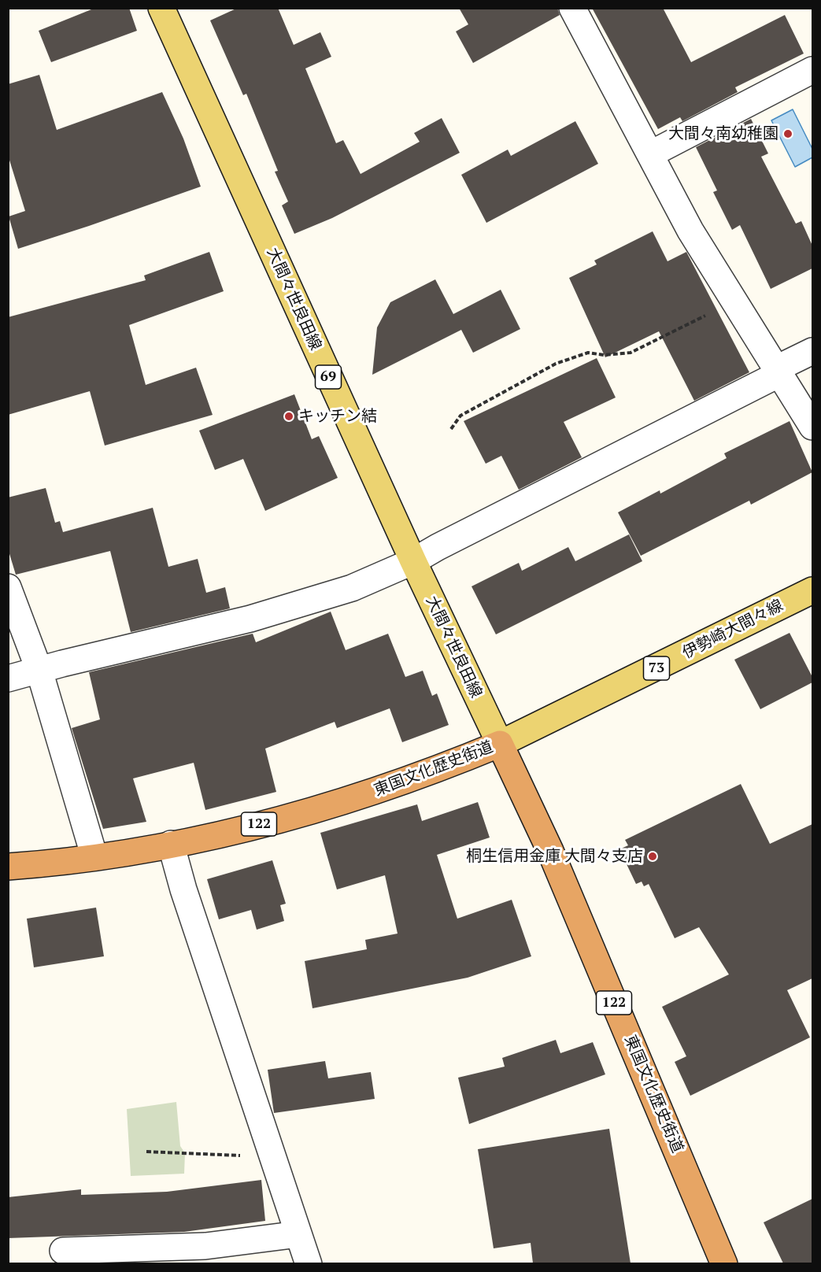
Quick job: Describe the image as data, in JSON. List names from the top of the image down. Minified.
{"streets":{"highway":["東国文化歴史街道","122"],"main road":["大間々世良田線","69","伊勢崎大間々線","73"]},"crossings":[["大間々世良田線","伊勢崎大間々線"],["大間々世良田線","東国文化歴史街道"],["伊勢崎大間々線","東国文化歴史街道"]],"places":["大間々南幼稚園","キッチン結","桐生信用金庫 大間々支店"]}
